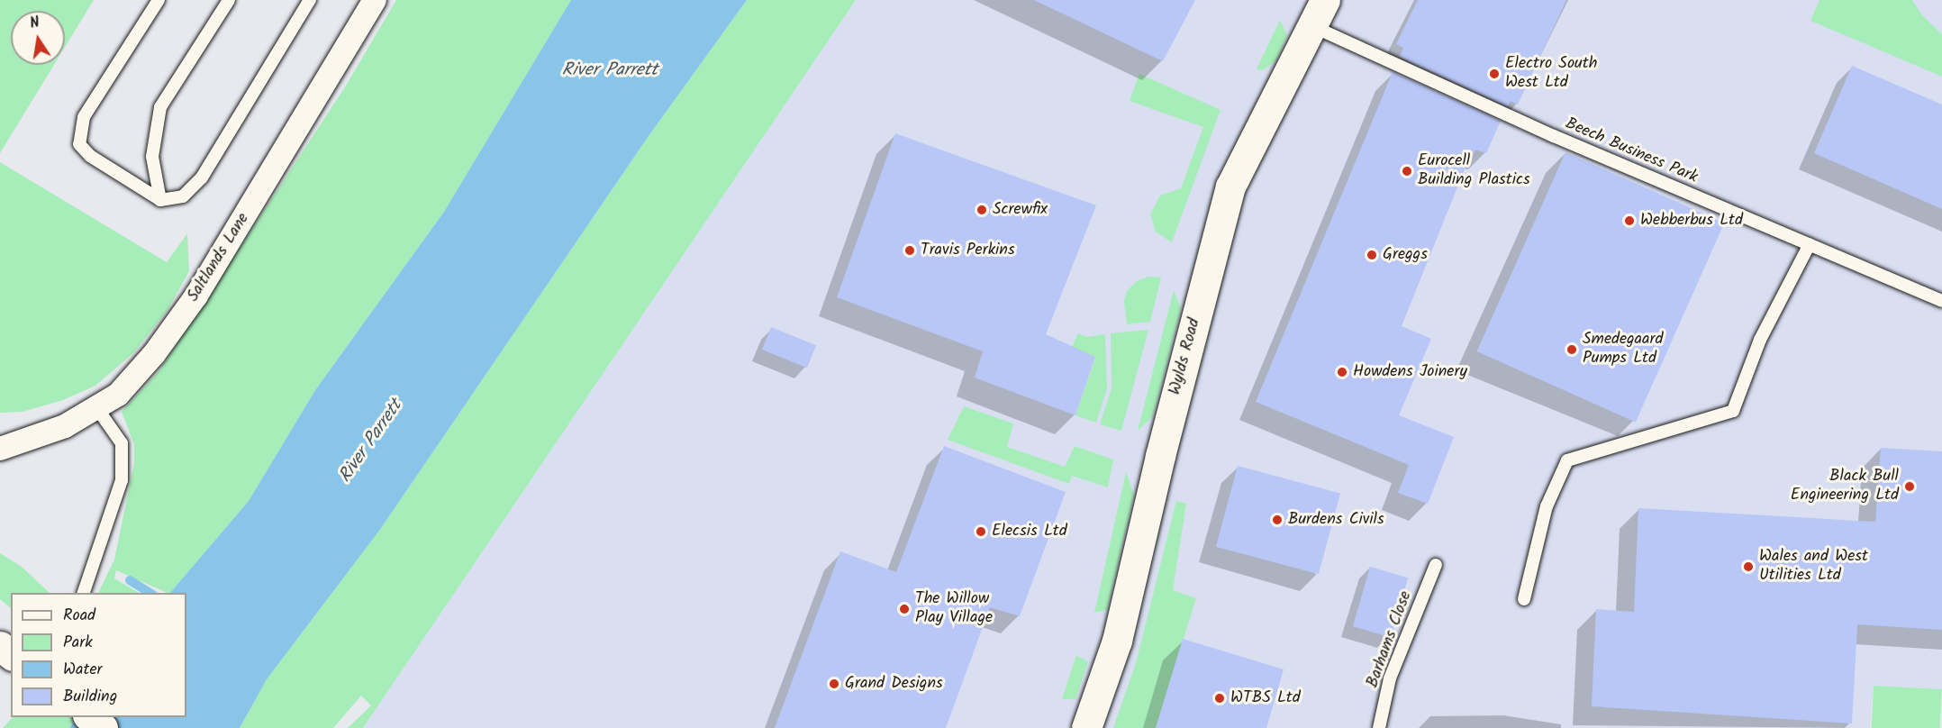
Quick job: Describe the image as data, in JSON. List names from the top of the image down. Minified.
{"streets":{"street":["Saltlands Lane","Wylds Road"],"lane":["Beech Business Park","Barhams Close"]},"crossings":[["Beech Business Park","Wylds Road"]],"water":["River Parrett"],"places":["Electro South West Ltd","Eurocell Building Plastics","Screwfix","Webberbus Ltd","Travis Perkins","Greggs","Smedegaard Pumps Ltd","Howdens Joinery","Black Bull Engineering Ltd","Burdens Civils","Elecsis Ltd","Wales and West Utilities Ltd","The Willow Play Village","Grand Designs","WTBS Ltd"],"legend":["Road","Park","Water","Building"],"north":"top"}
